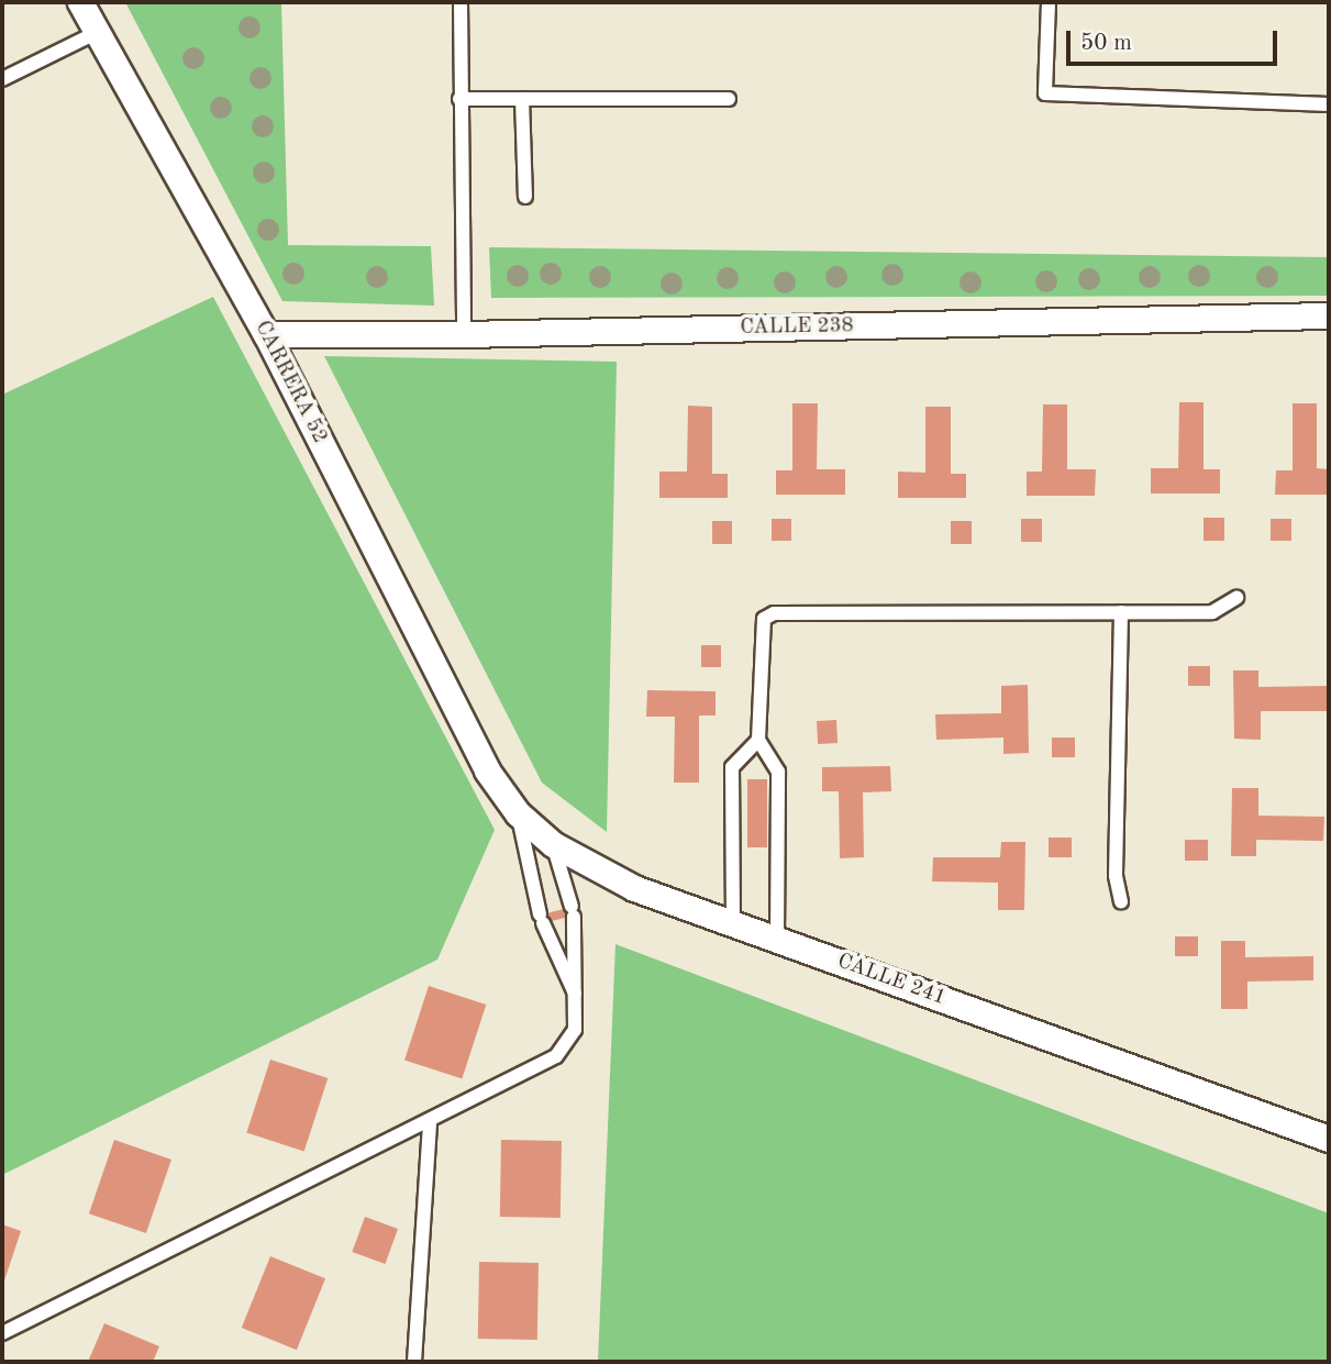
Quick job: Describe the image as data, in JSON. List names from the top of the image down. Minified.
{"streets":{"street":["CALLE 238","CARRERA 52","CALLE 241"]},"crossings":[["CALLE 238","CARRERA 52"],["CARRERA 52","CALLE 241"]],"scale_bar":"50 m"}
